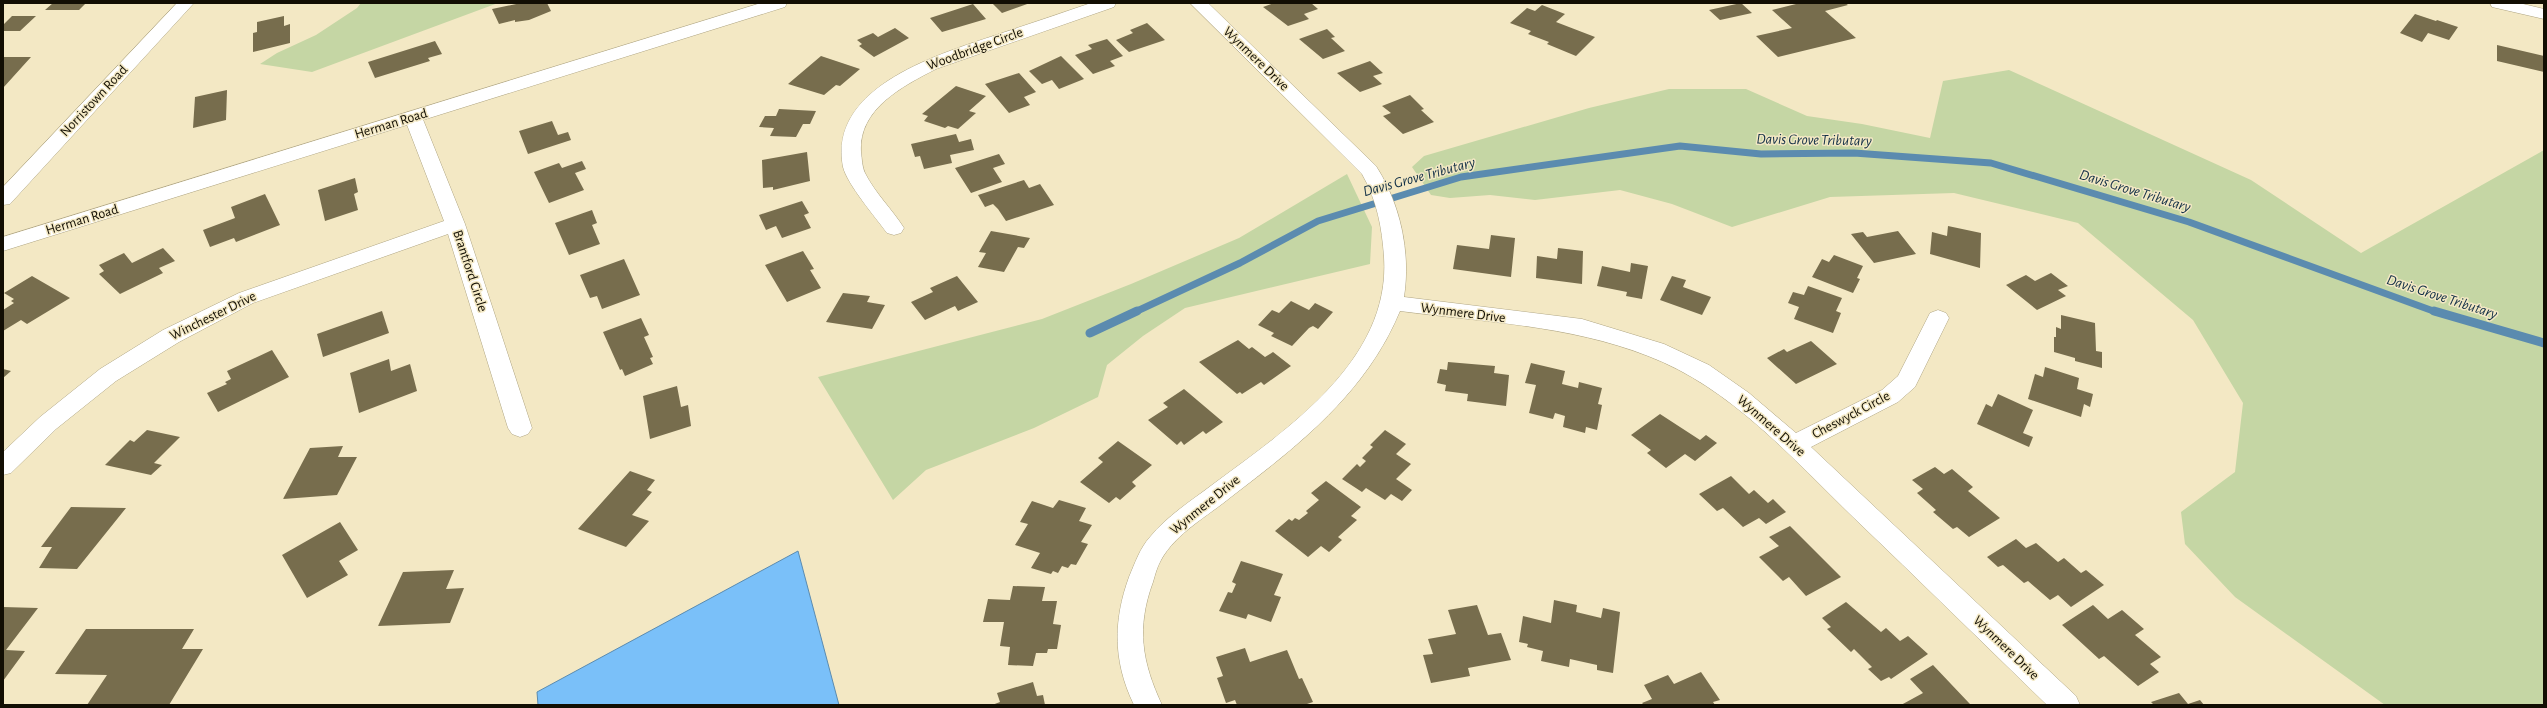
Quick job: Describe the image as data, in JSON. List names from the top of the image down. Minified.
{"streets":{"street":["Woodbridge Circle","Wynmere Drive","Norristown Road","Herman Road","Brantford Circle","Winchester Drive","Cheswyck Circle"]},"crossings":[["Wynmere Drive","Cheswyck Circle"],["Herman Road","Brantford Circle"],["Brantford Circle","Winchester Drive"]],"water":["Davis Grove Tributary"]}
